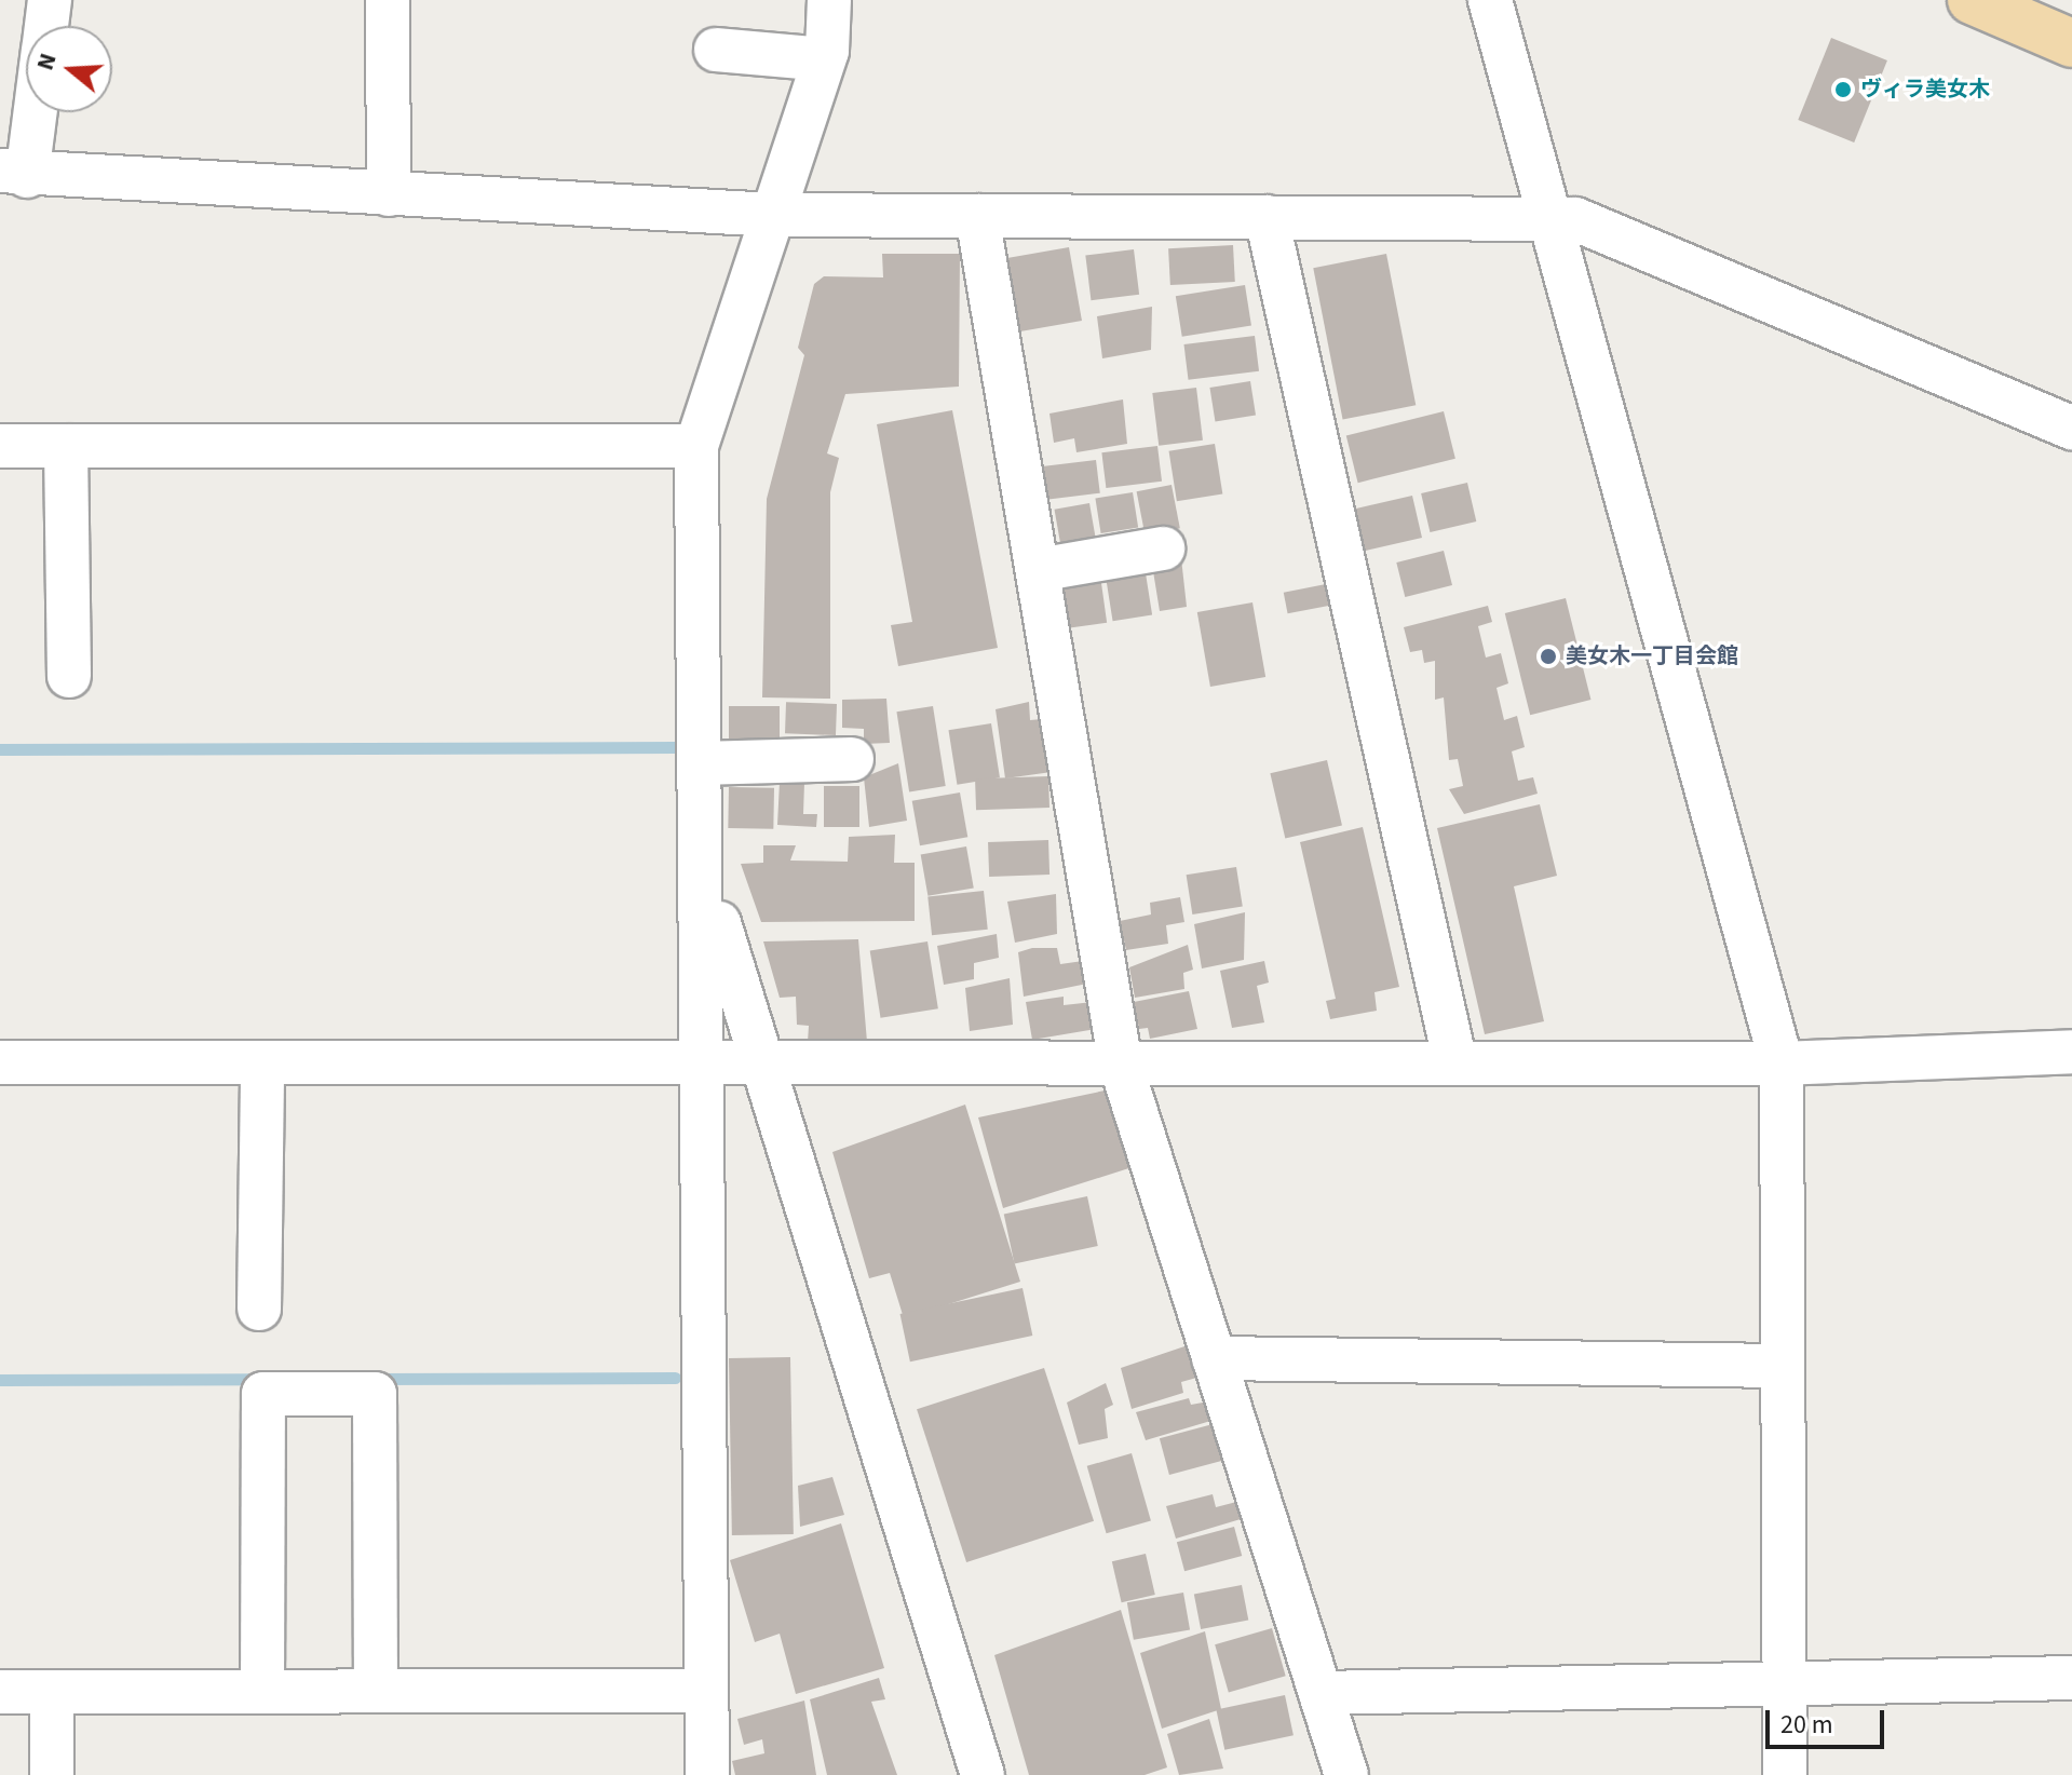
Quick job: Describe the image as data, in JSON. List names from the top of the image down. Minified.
{"places":["ヴィラ美女木","美女木一丁目会館"],"scale_bar":"20 m","north":"left"}
